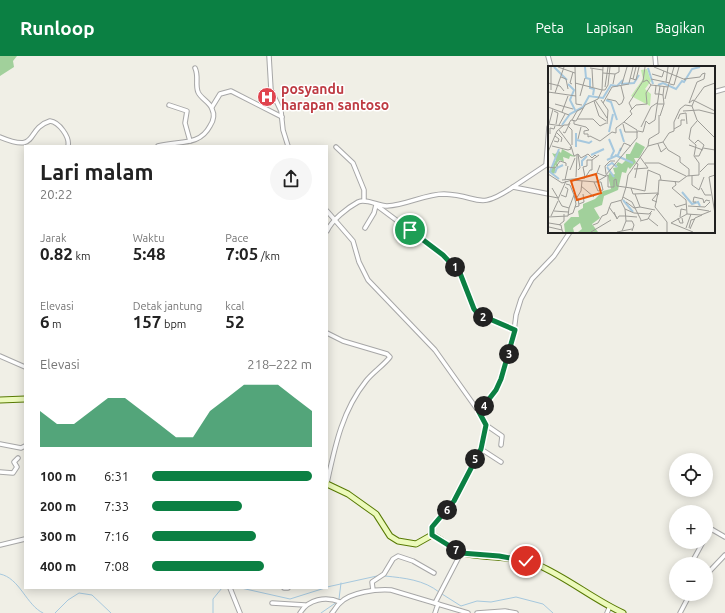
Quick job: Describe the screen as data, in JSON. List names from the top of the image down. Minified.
{"places":{"hospital":["posyandu harapan santoso"]},"page":{"header":"Runloop","nav":["Peta","Lapisan","Bagikan"],"heading":["Lari malam","20:22"],"stats":[["Jarak","0.82 km"],["Waktu","5:48"],["Pace","7:05 /km"],["Elevasi","6 m"],["Detak jantung","157 bpm"],["kcal","52"]],"pins":["1","2","3","4","5","6","7"],"chart":["Elevasi","218–222 m"],"map_buttons":["+","−"],"list":[{"name":"100 m","note":"6:31"},{"name":"200 m","note":"7:33"},{"name":"300 m","note":"7:16"},{"name":"400 m","note":"7:08"}]}}
